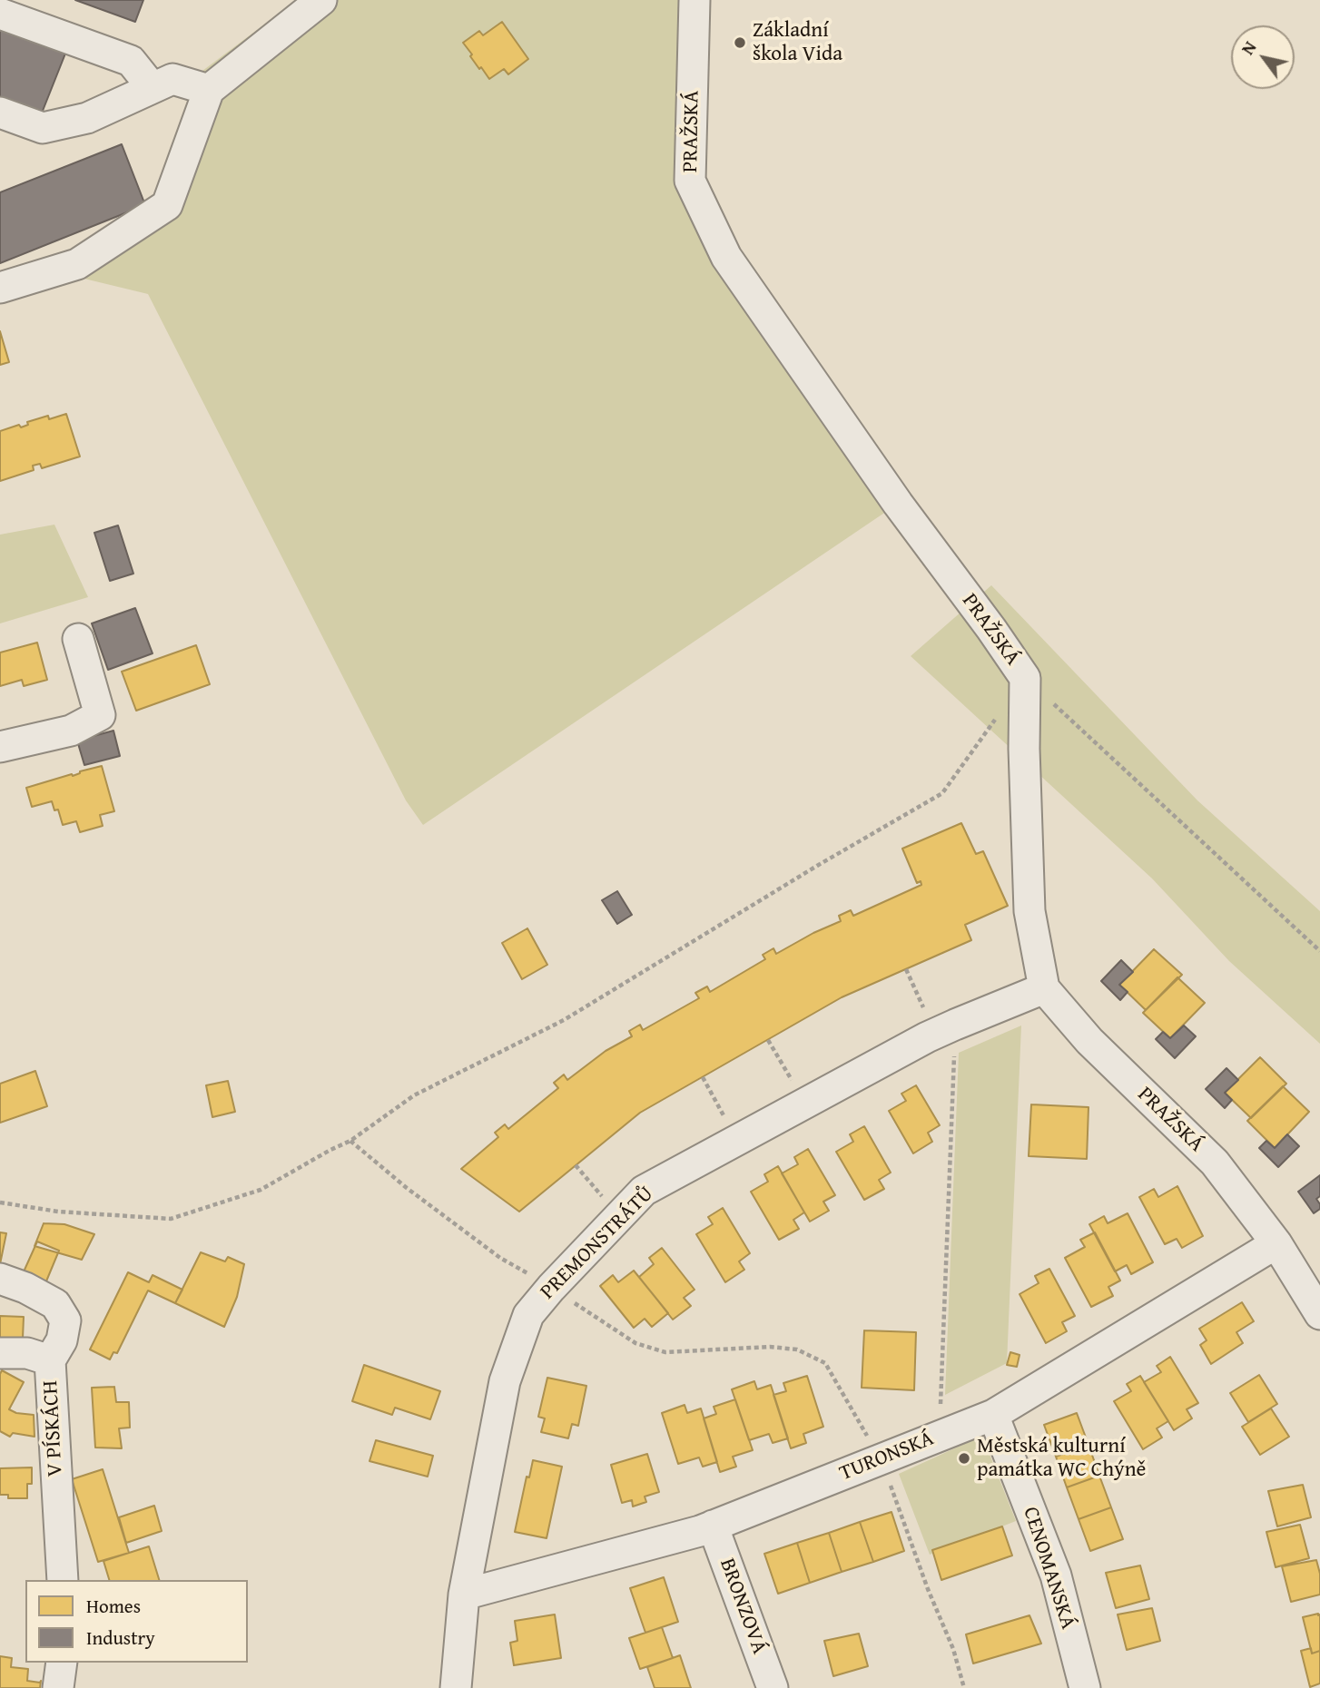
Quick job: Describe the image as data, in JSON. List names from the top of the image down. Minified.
{"streets":{"street":["PRAŽSKÁ","PREMONSTRÁTŮ","V PÍSKÁCH","TURONSKÁ","CENOMANSKÁ","BRONZOVÁ"]},"crossings":[["PRAŽSKÁ","PREMONSTRÁTŮ"],["PRAŽSKÁ","TURONSKÁ"],["PREMONSTRÁTŮ","TURONSKÁ"],["TURONSKÁ","CENOMANSKÁ"],["TURONSKÁ","BRONZOVÁ"]],"places":["Základní škola Vida","Městská kulturní památka WC Chýně"],"legend":["Homes","Industry"],"north":"top left"}
